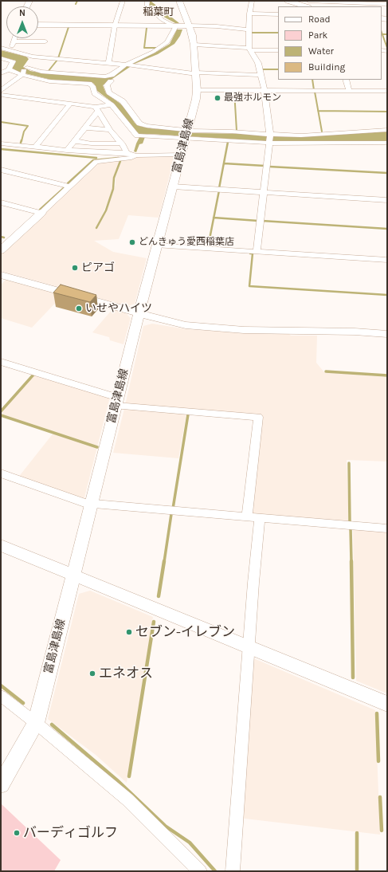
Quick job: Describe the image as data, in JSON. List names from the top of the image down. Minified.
{"streets":{"main road":["富島津島線"]},"districts":["稲葉町"],"places":["最強ホルモン","どんきゅう愛西稲葉店","ピアゴ","いせやハイツ","セブン-イレブン","エネオス","バーディゴルフ"],"legend":["Road","Park","Water","Building"],"north":"top"}
